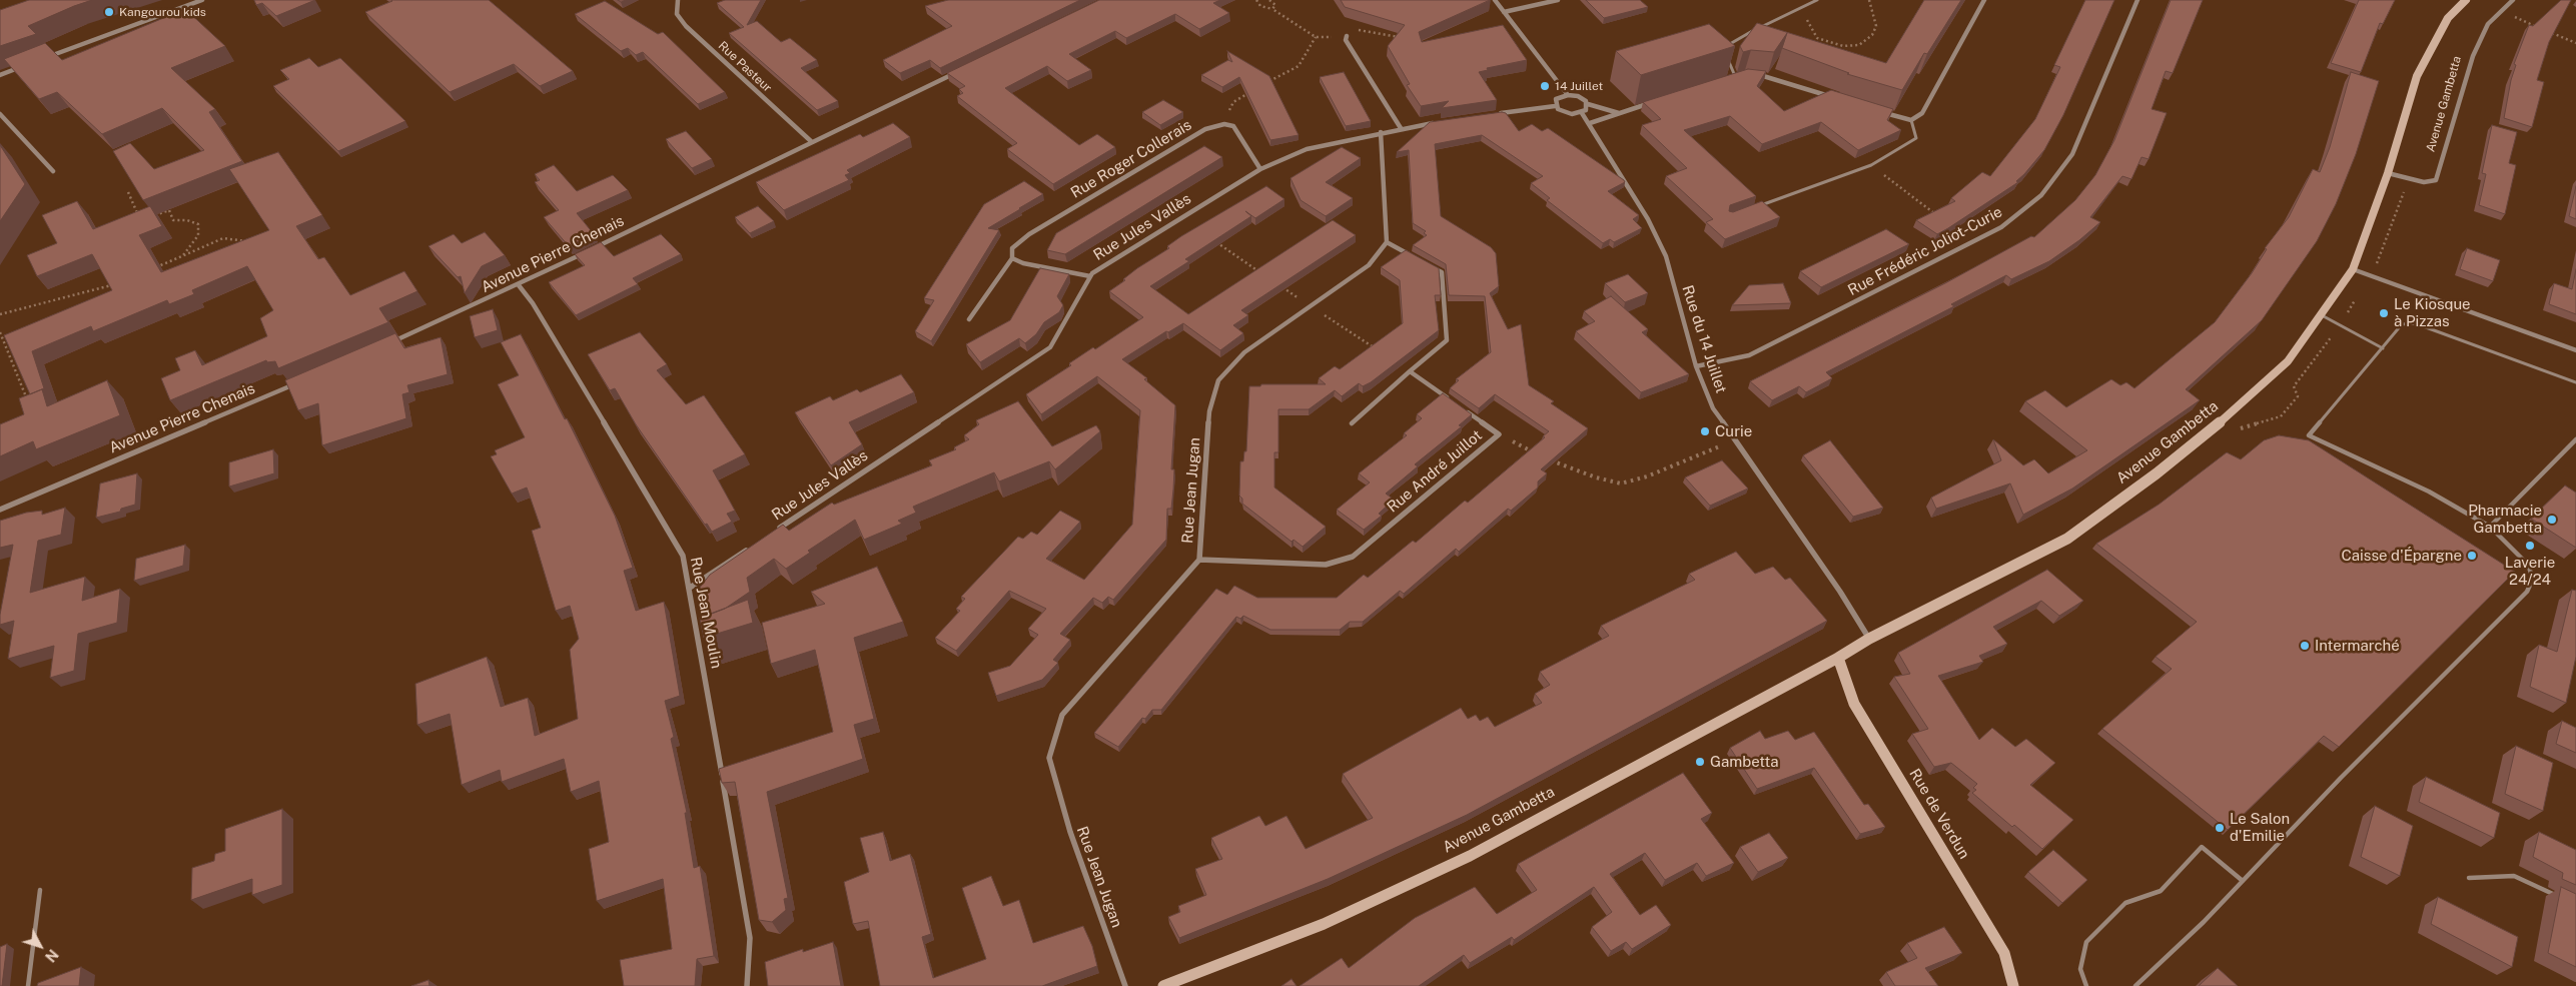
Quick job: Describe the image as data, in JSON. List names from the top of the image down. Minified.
{"streets":{"main road":["Avenue Gambetta","Rue de Verdun"],"street":["Rue Pasteur","Rue Roger Collerais","Rue Jules Vallès","Rue Frédéric Joliot-Curie","Avenue Pierre Chenais","Rue du 14 Juillet","Rue André Juillot","Rue Jean Jugan","Rue Jean Moulin"]},"crossings":[["Rue Pasteur","Avenue Pierre Chenais"],["Avenue Gambetta","Rue du 14 Juillet"],["Avenue Gambetta","Rue de Verdun"],["Rue Frédéric Joliot-Curie","Rue du 14 Juillet"],["Avenue Pierre Chenais","Rue Jean Moulin"],["Rue André Juillot","Rue Jean Jugan"]],"places":["Kangourou kids","14 Juillet","Le Kiosque à Pizzas","Curie","Pharmacie Gambetta","Laverie 24/24","Caisse d'Épargne","Intermarché","Gambetta","Le Salon d'Emilie"],"north":"bottom right"}
